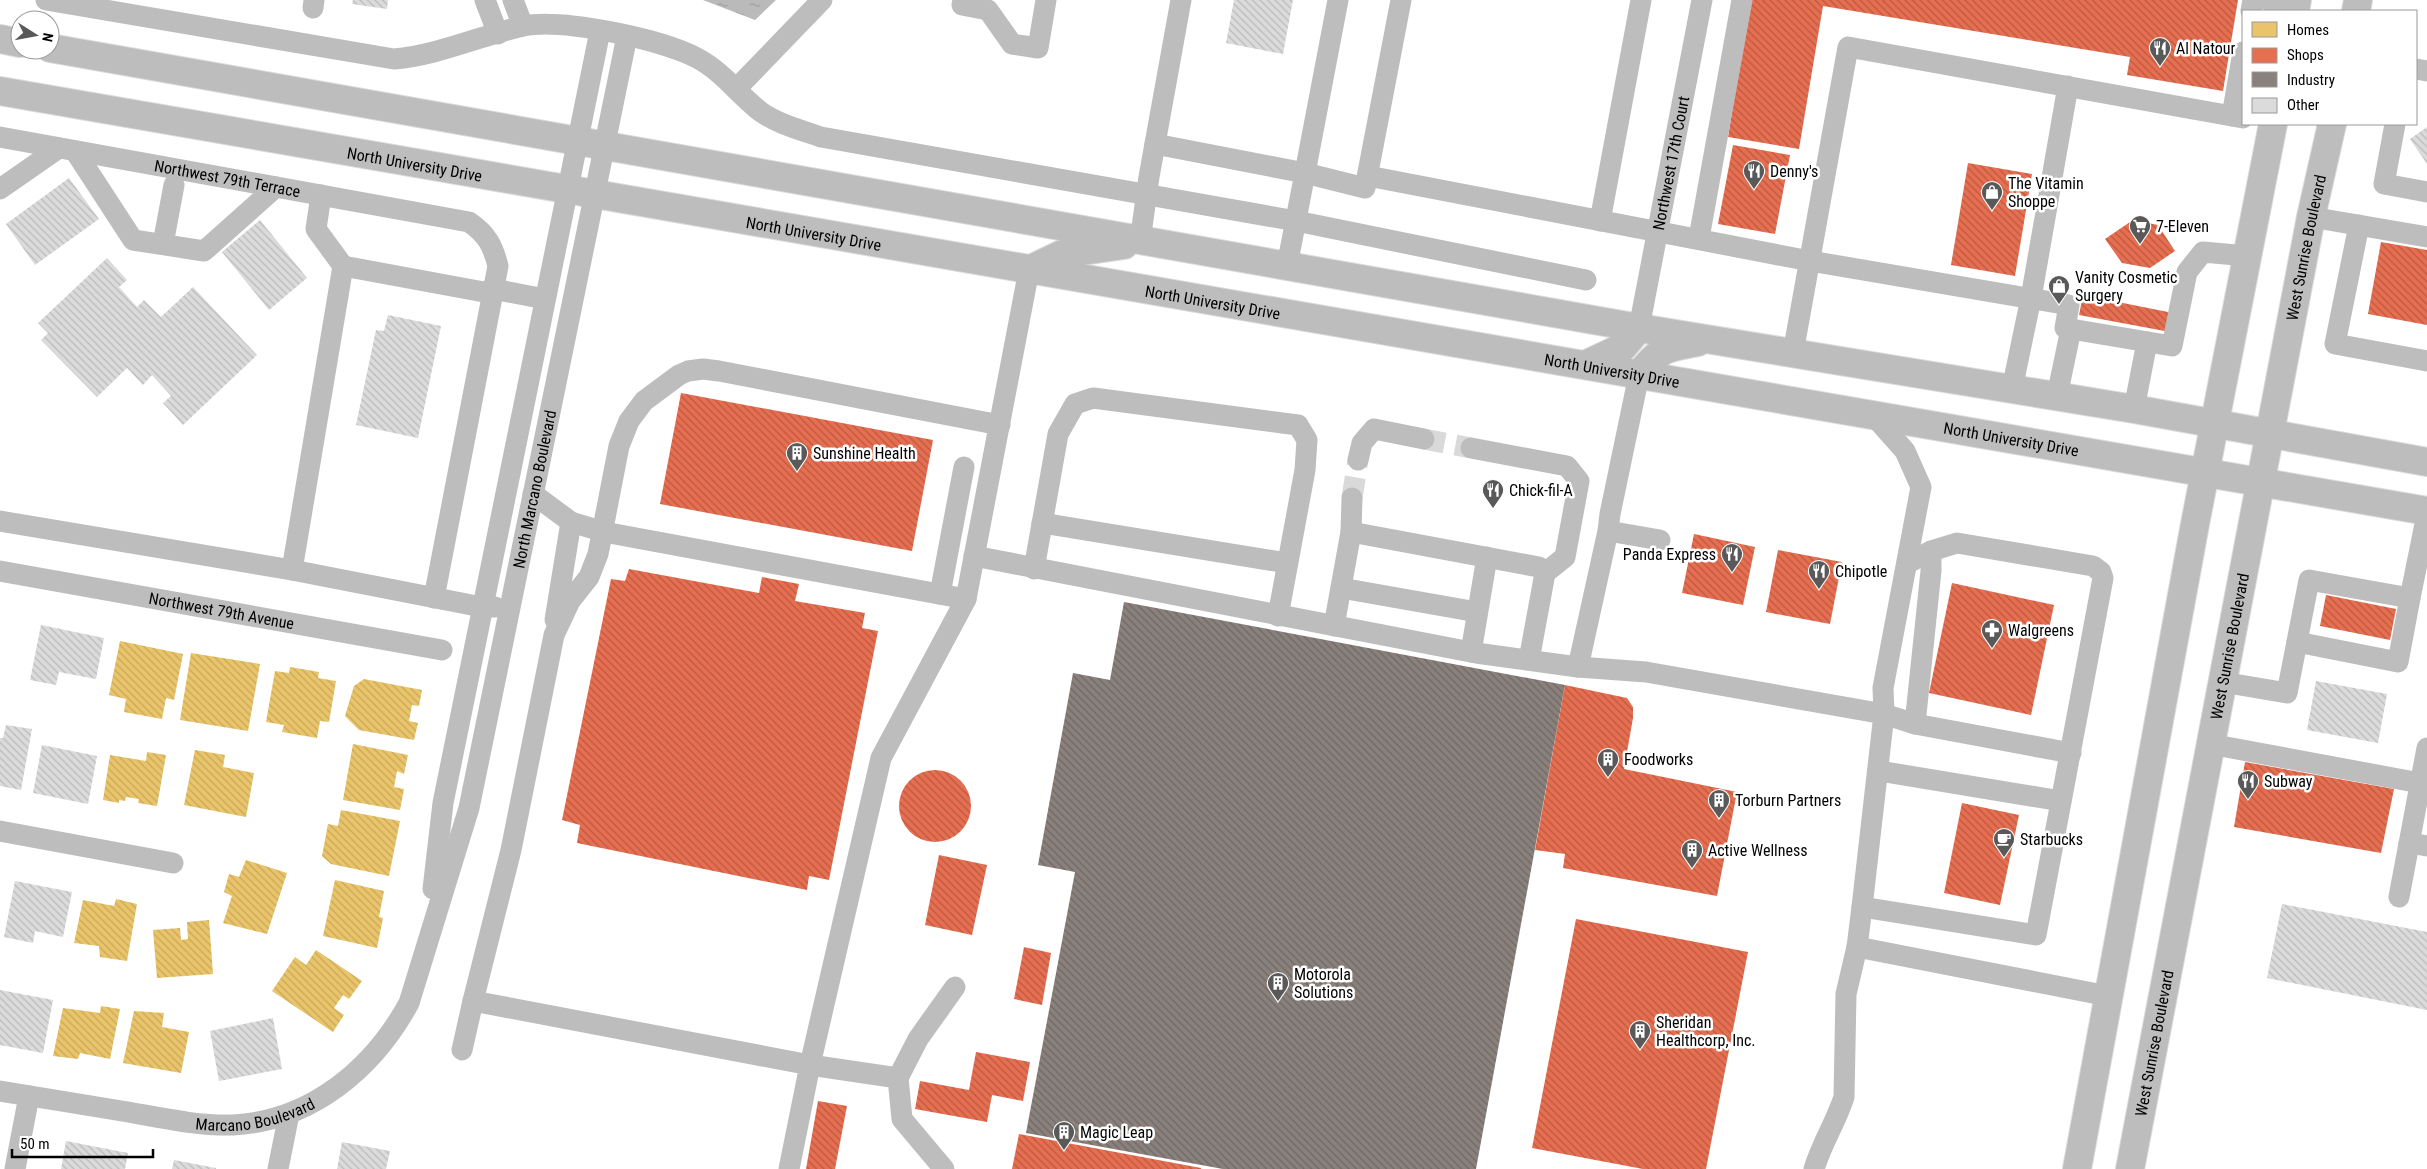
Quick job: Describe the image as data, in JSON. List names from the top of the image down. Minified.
{"streets":{"main road":["North University Drive","West Sunrise Boulevard"],"street":["Northwest 17th Court","Northwest 79th Terrace","North Marcano Boulevard","Northwest 79th Avenue","Marcano Boulevard"]},"crossings":[["North University Drive","West Sunrise Boulevard"],["North University Drive","North Marcano Boulevard"],["North Marcano Boulevard","Marcano Boulevard"]],"places":{"restaurant":["Al Natour","Denny's","Chick-fil-A","Panda Express","Chipotle","Subway"],"shop":["The Vitamin Shoppe","Vanity Cosmetic Surgery"],"supermarket":["7-Eleven"],"building":["Sunshine Health","Foodworks","Torburn Partners","Active Wellness","Motorola Solutions","Sheridan Healthcorp, Inc.","Magic Leap"],"pharmacy":["Walgreens"],"cafe":["Starbucks"]},"legend":["Homes","Shops","Industry","Other"],"scale_bar":"50 m","north":"right"}
